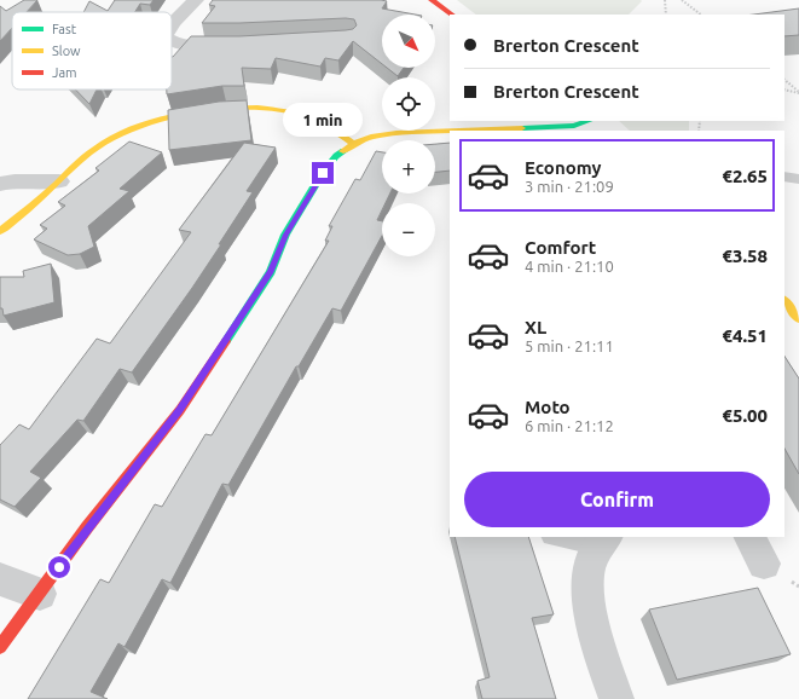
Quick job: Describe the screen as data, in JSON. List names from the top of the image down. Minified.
{"legend":["Fast","Slow","Jam"],"north":"bottom right","page":{"map_buttons":["+","−"],"banner":["Brerton Crescent","Brerton Crescent"],"bubble":"1 min","list":[{"name":"Economy","note":"3 min · 21:09","value":"€2.65"},{"name":"Comfort","note":"4 min · 21:10","value":"€3.58"},{"name":"XL","note":"5 min · 21:11","value":"€4.51"},{"name":"Moto","note":"6 min · 21:12","value":"€5.00"}],"buttons":"Confirm"}}
